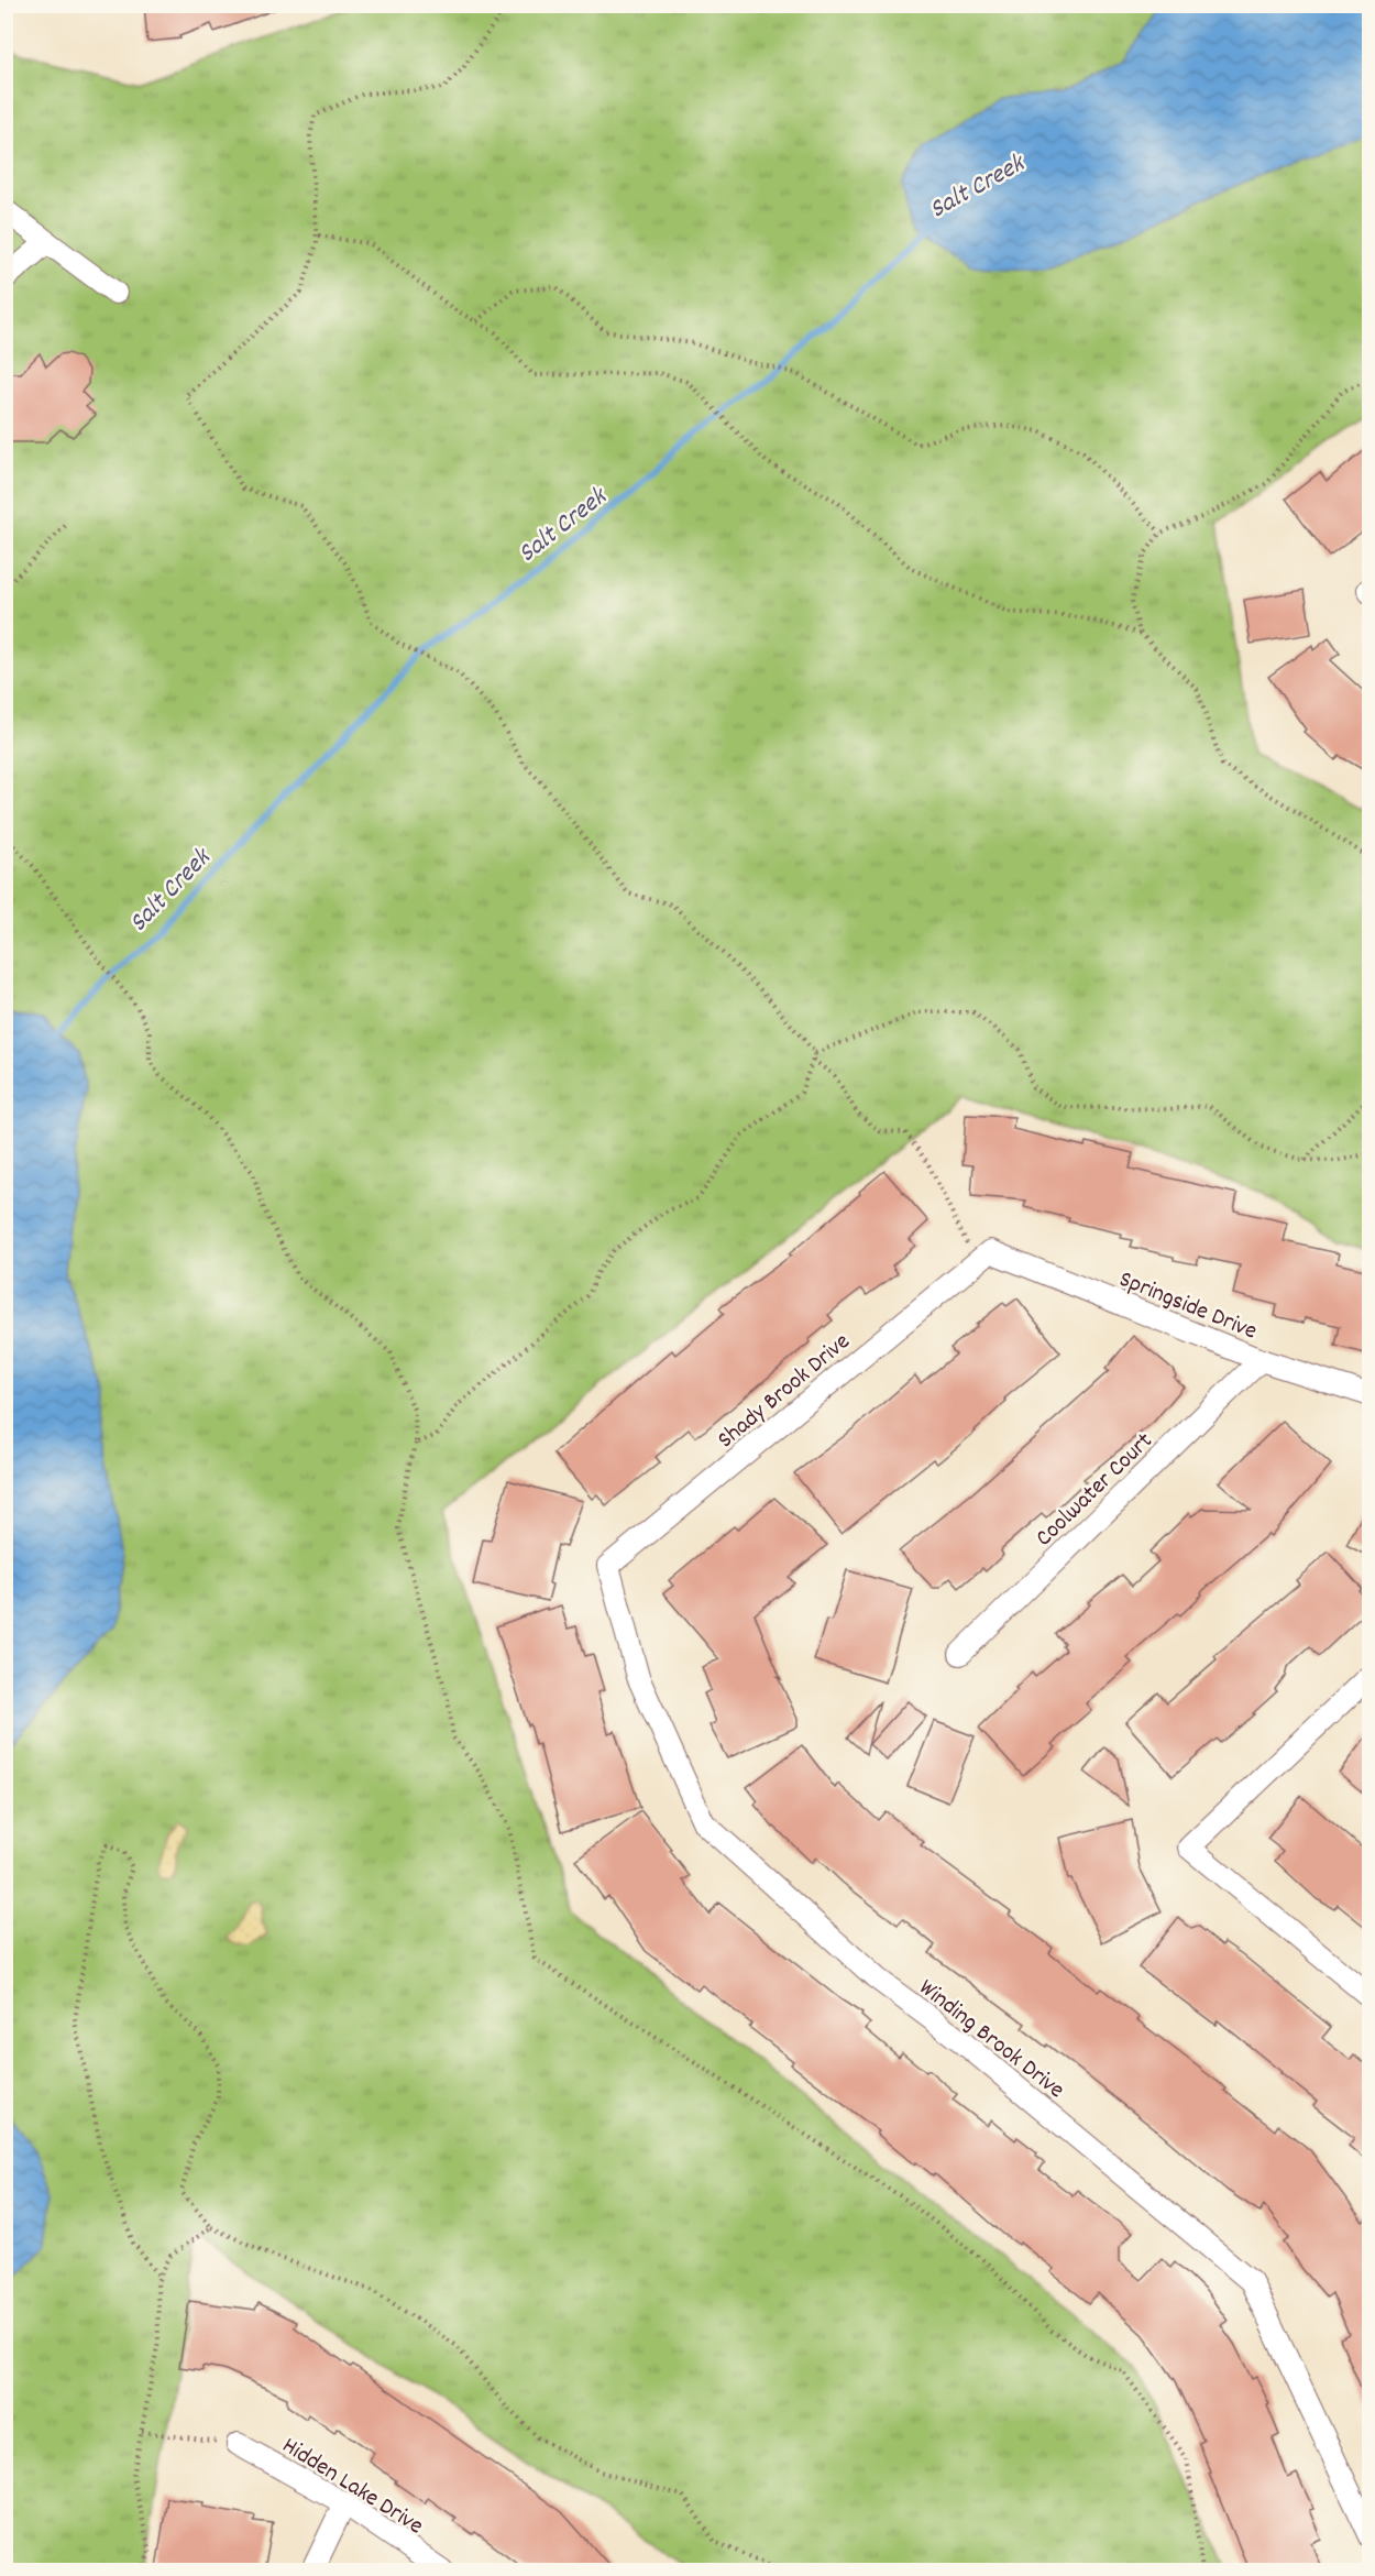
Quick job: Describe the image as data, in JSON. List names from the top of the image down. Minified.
{"streets":{"street":["Springside Drive","Shady Brook Drive","Coolwater Court","Winding Brook Drive","Hidden Lake Drive"]},"crossings":[["Springside Drive","Shady Brook Drive"],["Springside Drive","Coolwater Court"],["Shady Brook Drive","Winding Brook Drive"]],"water":["Salt Creek"]}
